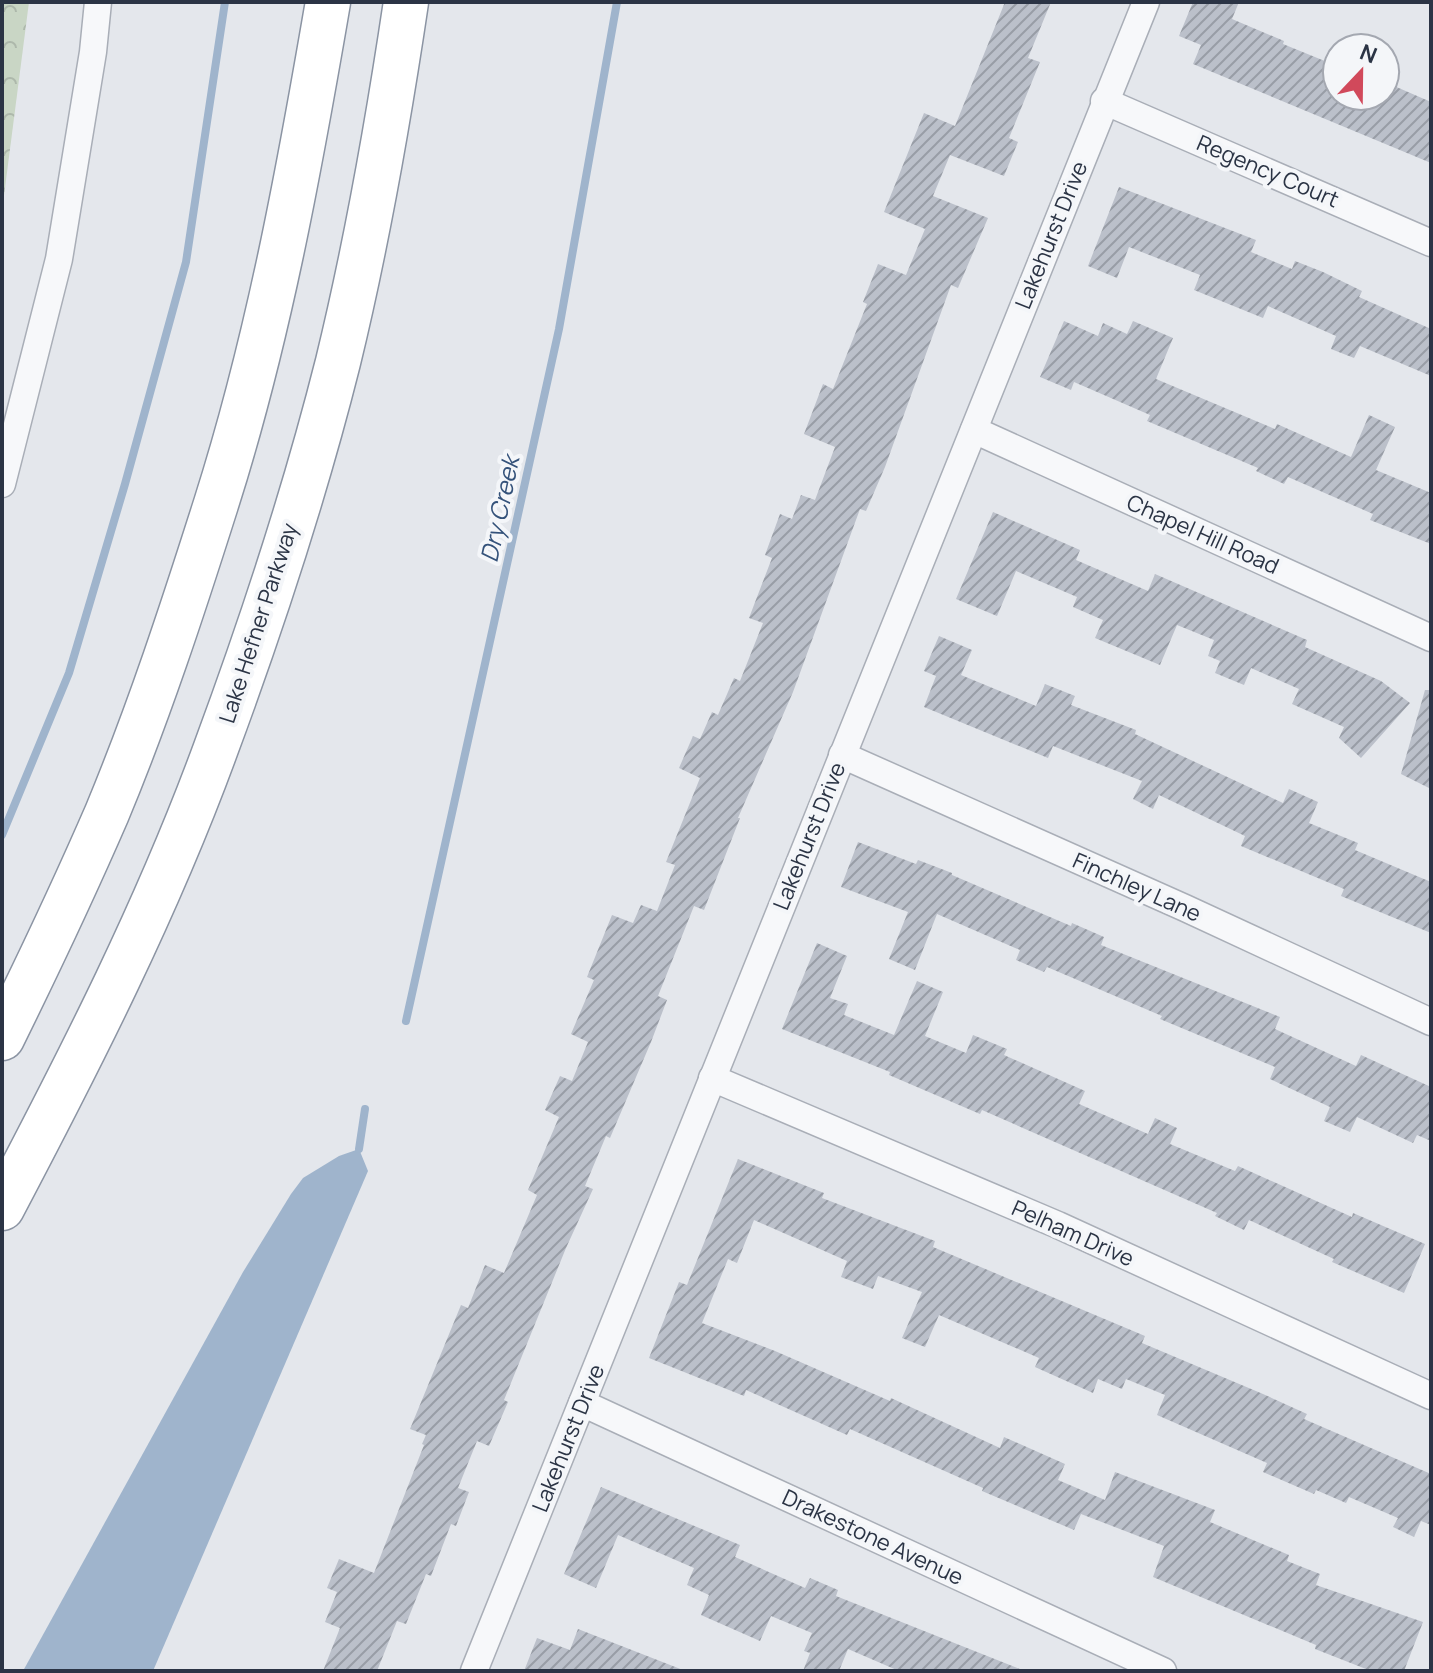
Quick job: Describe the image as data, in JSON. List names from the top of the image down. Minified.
{"streets":{"highway":["Lake Hefner Parkway"],"street":["Regency Court","Lakehurst Drive","Chapel Hill Road","Finchley Lane","Pelham Drive","Drakestone Avenue"]},"crossings":[["Regency Court","Lakehurst Drive"],["Lakehurst Drive","Chapel Hill Road"],["Lakehurst Drive","Finchley Lane"],["Lakehurst Drive","Pelham Drive"],["Lakehurst Drive","Drakestone Avenue"]],"water":["Dry Creek"],"north":"top"}
